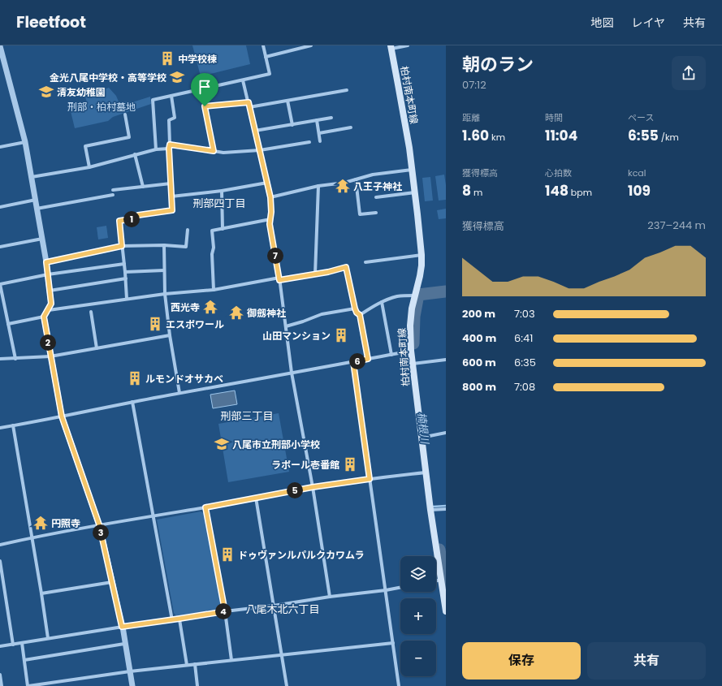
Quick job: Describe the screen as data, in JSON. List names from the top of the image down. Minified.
{"streets":{"main road":["柏村南本町線"]},"districts":["刑部四丁目","刑部三丁目","八尾木北六丁目"],"water":["楠根川"],"parks":["刑部・柏村墓地"],"places":{"building":["中学校棟","エスポワール","山田マンション","ルモンドオサカベ","ラポール壱番館","ドゥヴァンルパルクカワムラ"],"school or university":["金光八尾中学校・高等学校","清友幼稚園","八尾市立刑部小学校"],"temple":["八王子神社","西光寺","御劔神社","円照寺"]},"page":{"header":"Fleetfoot","nav":["地図","レイヤ","共有"],"heading":["朝のラン","07:12"],"stats":[["距離","1.60 km"],["時間","11:04"],["ペース","6:55 /km"],["獲得標高","8 m"],["心拍数","148 bpm"],["kcal","109"]],"pins":["1","7","2","6","5","3","4"],"chart":["獲得標高","237–244 m"],"list":[{"name":"200 m","note":"7:03"},{"name":"400 m","note":"6:41"},{"name":"600 m","note":"6:35"},{"name":"800 m","note":"7:08"}],"map_buttons":["+","−"],"buttons":["保存","共有"]}}
